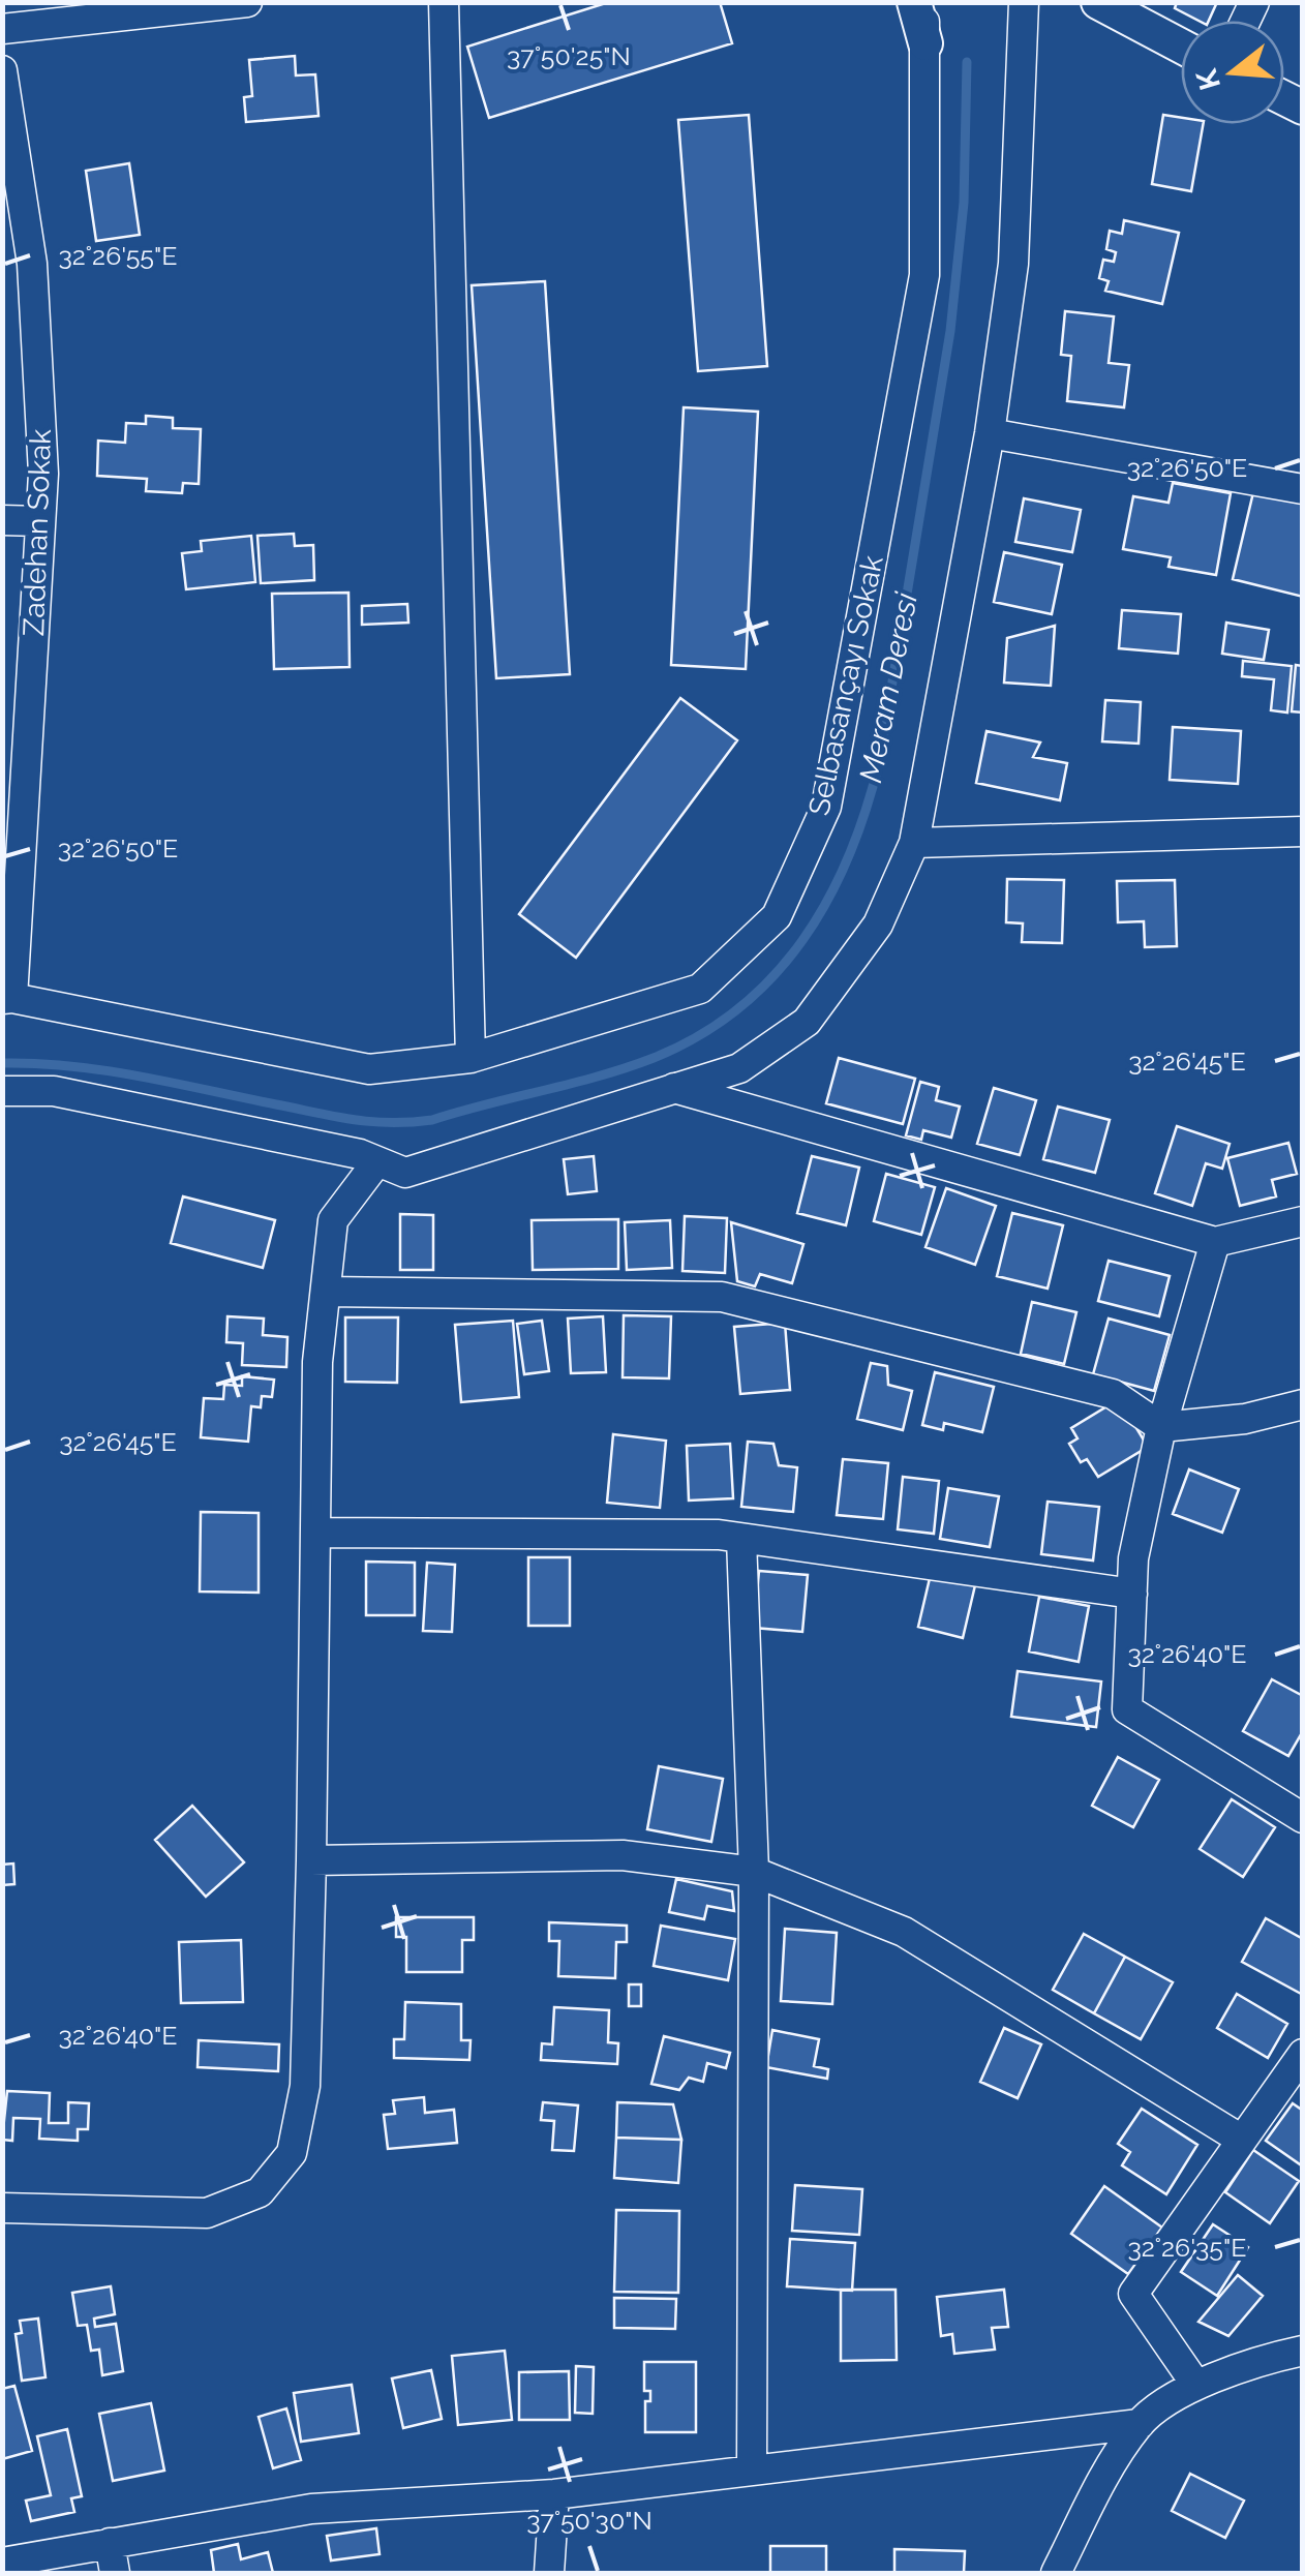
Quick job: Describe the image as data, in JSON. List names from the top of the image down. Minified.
{"streets":{"street":["Zadehan Sokak","Selbasançayı Sokak"]},"crossings":[["Zadehan Sokak","Selbasançayı Sokak"]],"water":["Meram Deresi"],"north":"left","coordinates":["37°50'25\"N","32°26'55\"E","32°26'50\"E","32°26'45\"E","32°26'40\"E","32°26'35\"E","37°50'30\"N"]}
